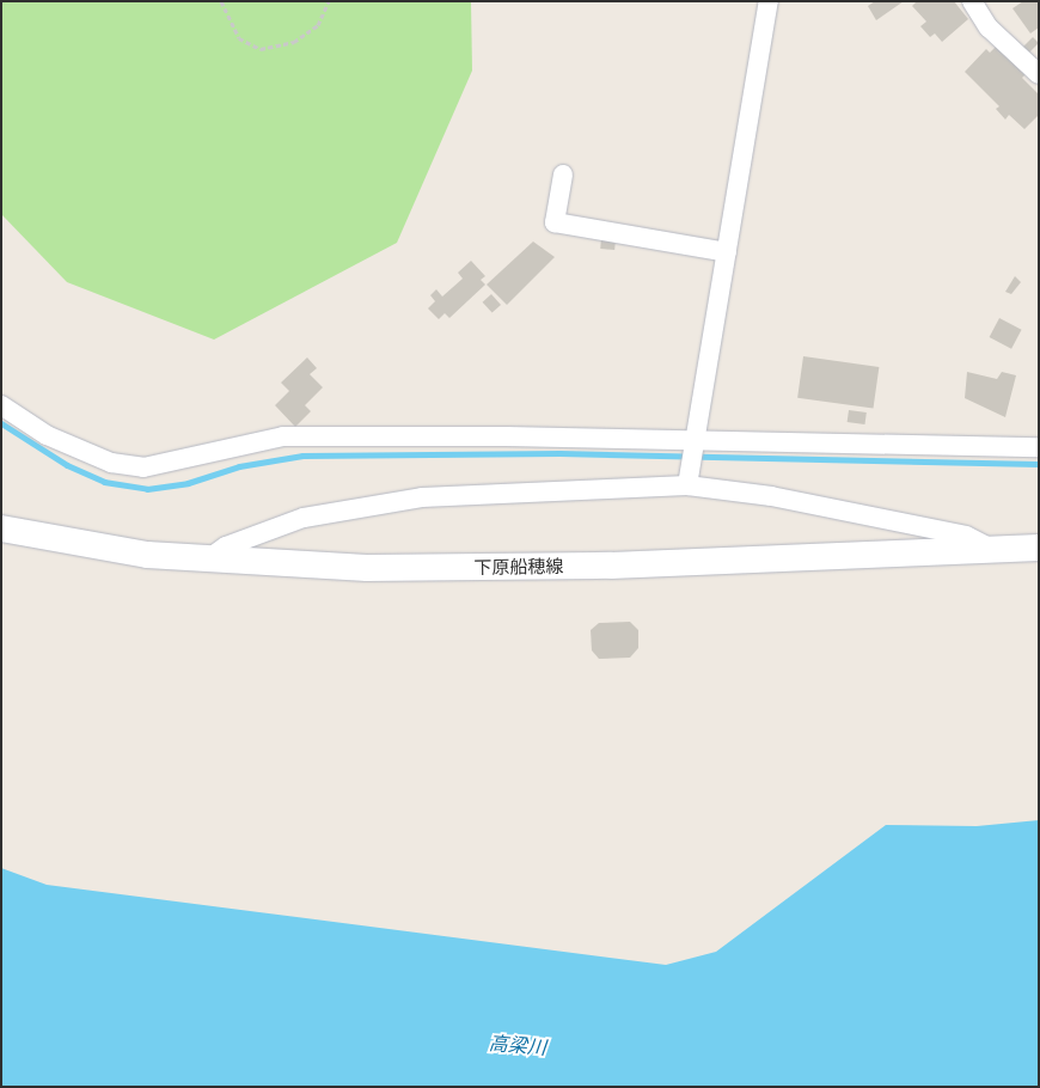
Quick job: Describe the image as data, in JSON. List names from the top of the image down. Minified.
{"streets":{"main road":["下原船穂線"]},"water":["高梁川"]}
